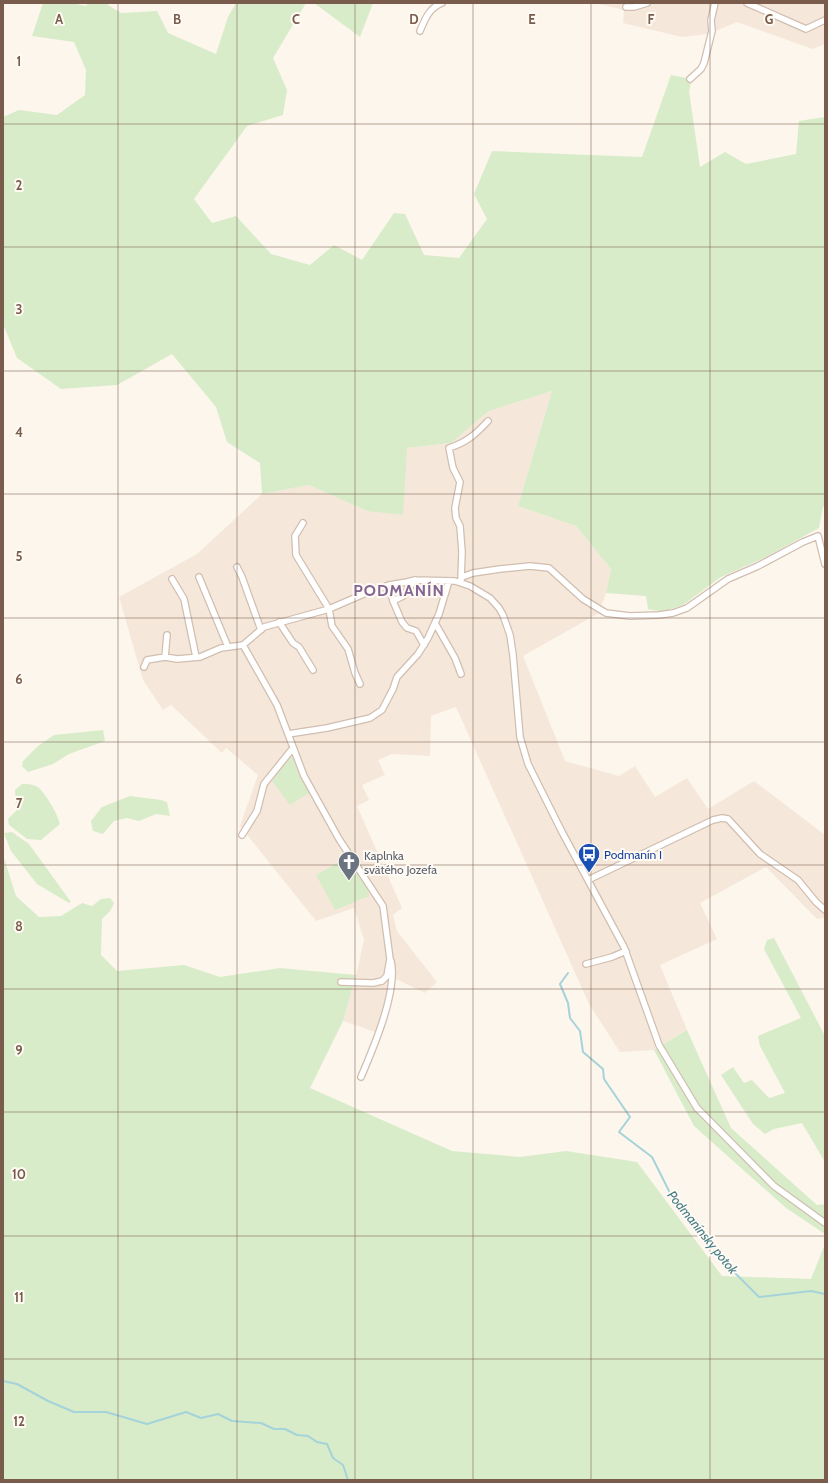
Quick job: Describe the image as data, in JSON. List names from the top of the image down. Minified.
{"districts":["PODMANÍN"],"water":["Podmanínsky potok"],"places":{"bus stop":["Podmanín I"],"church":["Kaplnka svätého Jozefa"]},"grid":{"columns":["A","B","C","D","E","F","G"],"rows":["1","2","3","4","5","6","7","8","9","10","11","12"]}}
